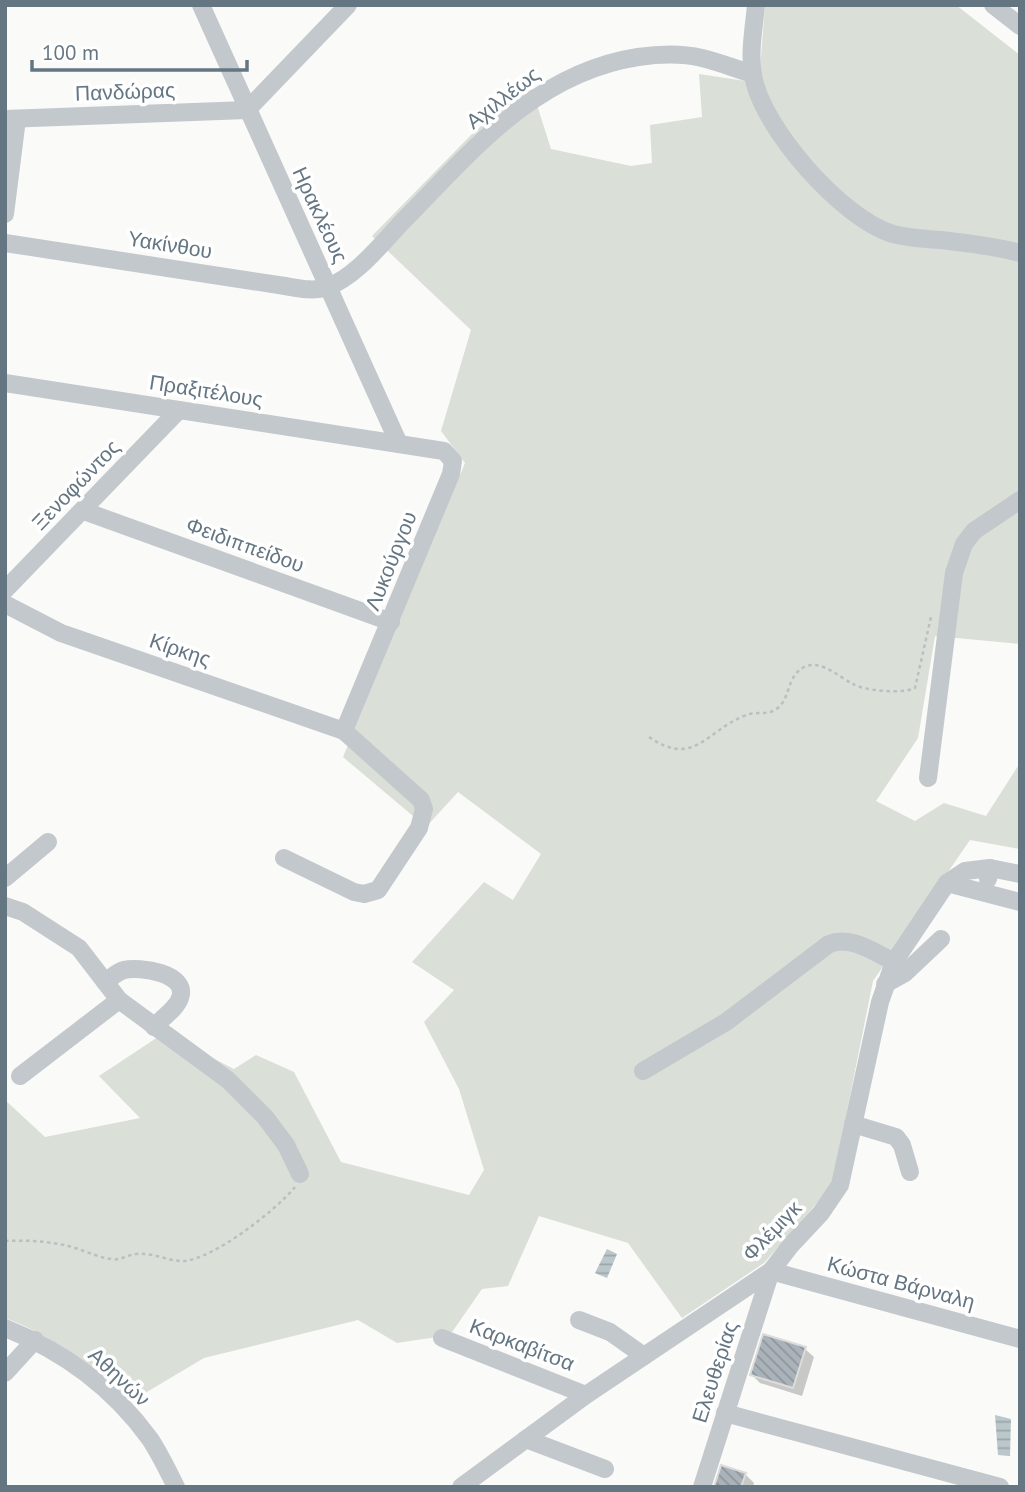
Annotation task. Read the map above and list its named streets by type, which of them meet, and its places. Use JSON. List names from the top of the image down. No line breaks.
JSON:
{"streets":{"street":["Πανδώρας","Αχιλλέως","Ηρακλέους","Υακίνθου","Πραξιτέλους","Ξενοφώντος","Φειδιππείδου","Λυκούργου","Κίρκης","Φλέμιγκ","Κώστα Βάρναλη","Καρκαβίτσα","Ελευθερίας","Αθηνών"]},"crossings":[["Πανδώρας","Ηρακλέους"],["Αχιλλέως","Ηρακλέους"],["Αχιλλέως","Υακίνθου"],["Ηρακλέους","Υακίνθου"],["Ηρακλέους","Πραξιτέλους"],["Ηρακλέους","Λυκούργου"],["Πραξιτέλους","Ξενοφώντος"],["Πραξιτέλους","Λυκούργου"],["Ξενοφώντος","Φειδιππείδου"],["Φειδιππείδου","Λυκούργου"],["Λυκούργου","Κίρκης"],["Φλέμιγκ","Κώστα Βάρναλη"],["Φλέμιγκ","Καρκαβίτσα"],["Φλέμιγκ","Ελευθερίας"],["Κώστα Βάρναλη","Ελευθερίας"]],"scale_bar":"100 m"}
